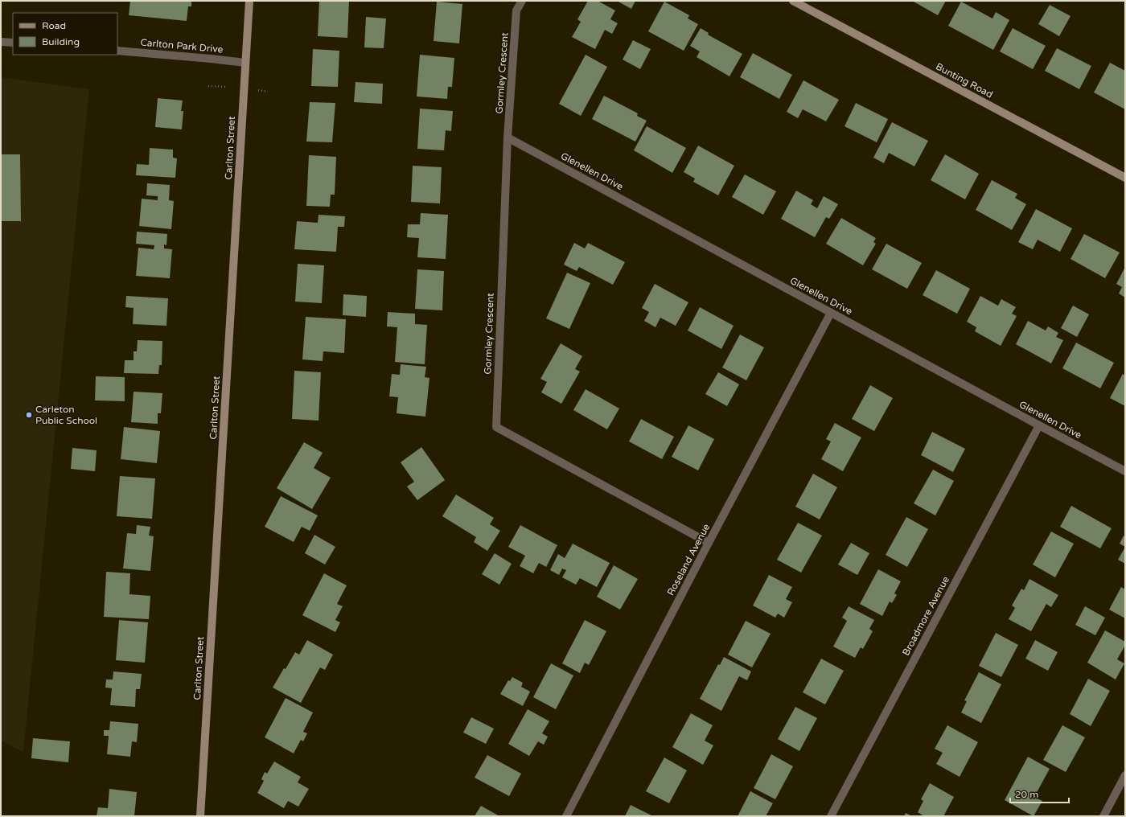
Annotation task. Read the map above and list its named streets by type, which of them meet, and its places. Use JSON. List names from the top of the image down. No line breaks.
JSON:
{"streets":{"main road":["Bunting Road","Carlton Street"],"street":["Carlton Park Drive","Gormley Crescent","Glenellen Drive","Roseland Avenue","Broadmore Avenue"]},"crossings":[["Carlton Park Drive","Carlton Street"],["Gormley Crescent","Glenellen Drive"],["Gormley Crescent","Roseland Avenue"],["Glenellen Drive","Roseland Avenue"],["Glenellen Drive","Broadmore Avenue"]],"places":["Carleton Public School"],"legend":["Road","Building"],"scale_bar":"20 m"}
